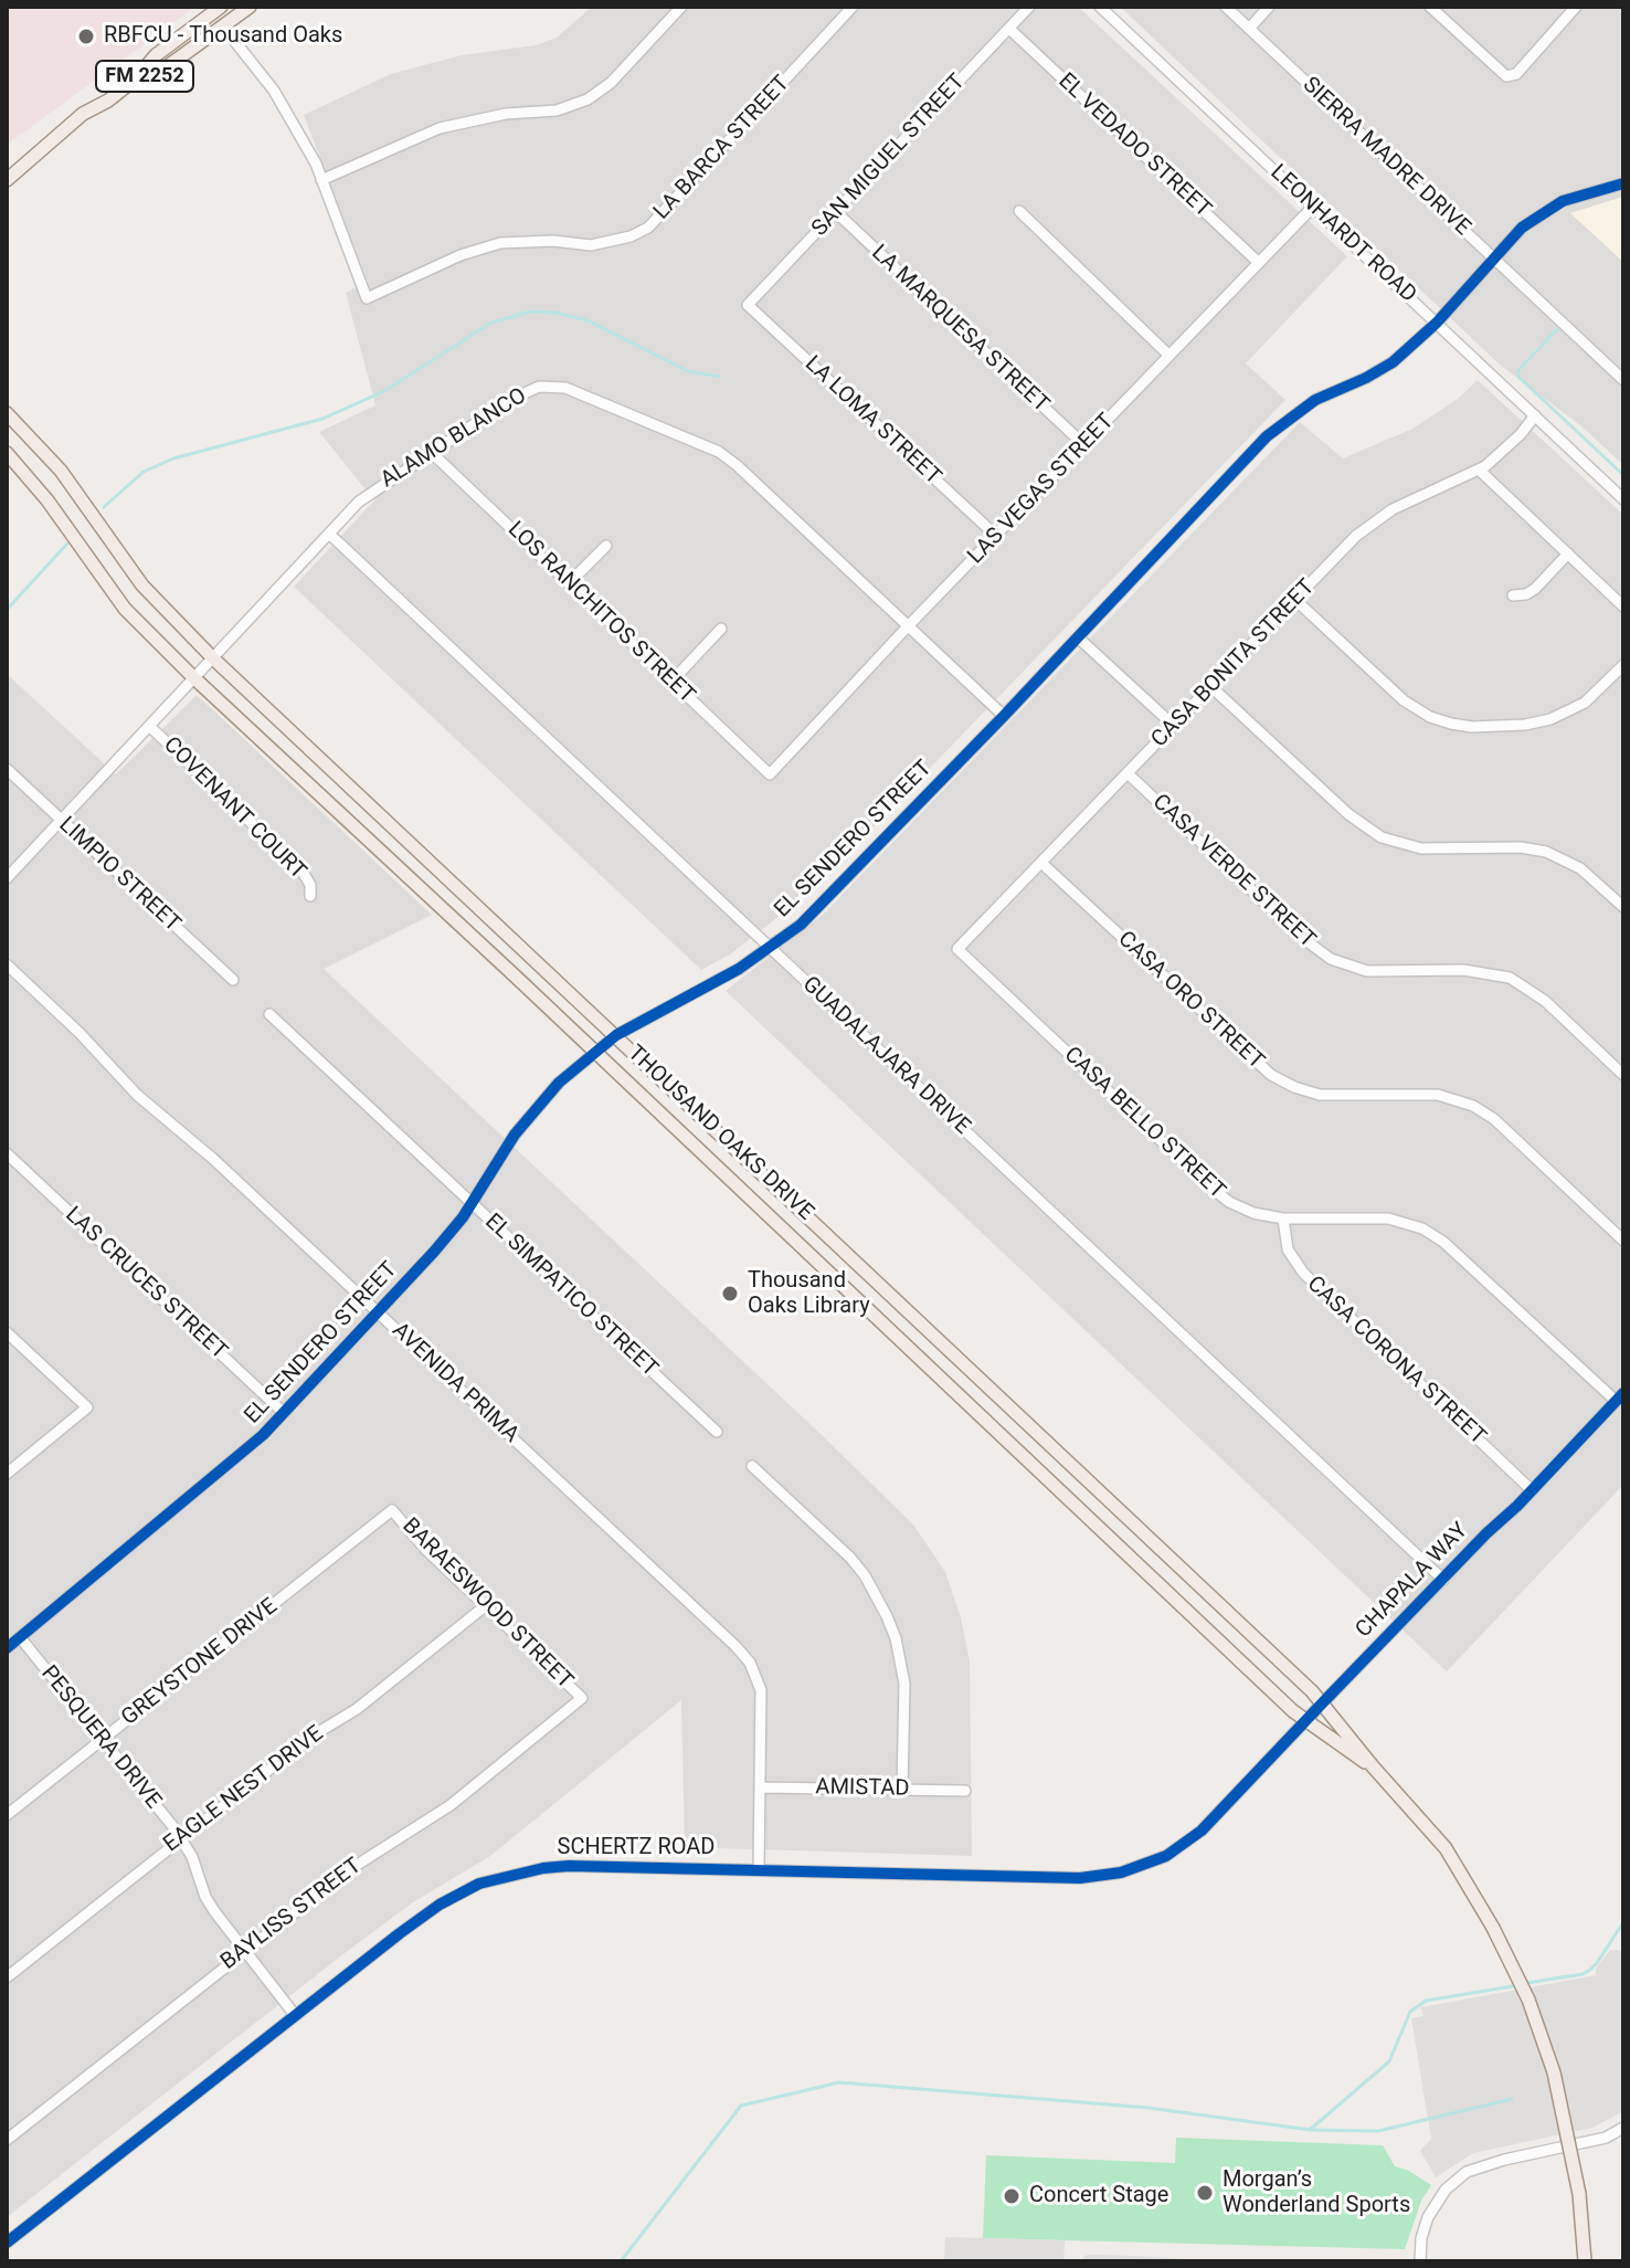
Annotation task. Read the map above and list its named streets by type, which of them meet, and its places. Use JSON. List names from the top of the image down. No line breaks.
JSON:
{"streets":{"main road":["FM 2252","THOUSAND OAKS DRIVE"],"street":["EL VEDADO STREET","LA BARCA STREET","SAN MIGUEL STREET","SIERRA MADRE DRIVE","LEONHARDT ROAD","LA MARQUESA STREET","LA LOMA STREET","ALAMO BLANCO","LAS VEGAS STREET","LOS RANCHITOS STREET","CASA BONITA STREET","COVENANT COURT","EL SENDERO STREET","CASA VERDE STREET","LIMPIO STREET","CASA ORO STREET","GUADALAJARA DRIVE","CASA BELLO STREET","LAS CRUCES STREET","EL SIMPATICO STREET","CASA CORONA STREET","AVENIDA PRIMA","CHAPALA WAY","BARAESWOOD STREET","GREYSTONE DRIVE","PESQUERA DRIVE","AMISTAD","EAGLE NEST DRIVE","SCHERTZ ROAD","BAYLISS STREET"]},"crossings":[["EL VEDADO STREET","SAN MIGUEL STREET"],["EL VEDADO STREET","LAS VEGAS STREET"],["SAN MIGUEL STREET","LA MARQUESA STREET"],["SAN MIGUEL STREET","LA LOMA STREET"],["SIERRA MADRE DRIVE","EL SENDERO STREET"],["LEONHARDT ROAD","LAS VEGAS STREET"],["LEONHARDT ROAD","CASA BONITA STREET"],["LEONHARDT ROAD","EL SENDERO STREET"],["LA MARQUESA STREET","LAS VEGAS STREET"],["LA LOMA STREET","LAS VEGAS STREET"],["ALAMO BLANCO","LAS VEGAS STREET"],["ALAMO BLANCO","LOS RANCHITOS STREET"],["ALAMO BLANCO","COVENANT COURT"],["ALAMO BLANCO","EL SENDERO STREET"],["ALAMO BLANCO","LIMPIO STREET"],["ALAMO BLANCO","GUADALAJARA DRIVE"],["ALAMO BLANCO","THOUSAND OAKS DRIVE"],["LAS VEGAS STREET","LOS RANCHITOS STREET"],["CASA BONITA STREET","CASA VERDE STREET"],["CASA BONITA STREET","CASA ORO STREET"],["CASA BONITA STREET","CASA BELLO STREET"],["EL SENDERO STREET","GUADALAJARA DRIVE"],["EL SENDERO STREET","THOUSAND OAKS DRIVE"],["EL SENDERO STREET","LAS CRUCES STREET"],["EL SENDERO STREET","EL SIMPATICO STREET"],["EL SENDERO STREET","AVENIDA PRIMA"],["EL SENDERO STREET","PESQUERA DRIVE"],["GUADALAJARA DRIVE","CHAPALA WAY"],["CASA BELLO STREET","CASA CORONA STREET"],["CASA BELLO STREET","CHAPALA WAY"],["THOUSAND OAKS DRIVE","CHAPALA WAY"],["THOUSAND OAKS DRIVE","SCHERTZ ROAD"],["CASA CORONA STREET","CHAPALA WAY"],["AVENIDA PRIMA","AMISTAD"],["AVENIDA PRIMA","SCHERTZ ROAD"],["CHAPALA WAY","SCHERTZ ROAD"],["BARAESWOOD STREET","GREYSTONE DRIVE"],["BARAESWOOD STREET","EAGLE NEST DRIVE"],["BARAESWOOD STREET","BAYLISS STREET"],["GREYSTONE DRIVE","PESQUERA DRIVE"],["PESQUERA DRIVE","EAGLE NEST DRIVE"],["PESQUERA DRIVE","SCHERTZ ROAD"],["PESQUERA DRIVE","BAYLISS STREET"]],"places":["RBFCU - Thousand Oaks","Thousand Oaks Library","Morgan’s Wonderland Sports","Concert Stage"]}
